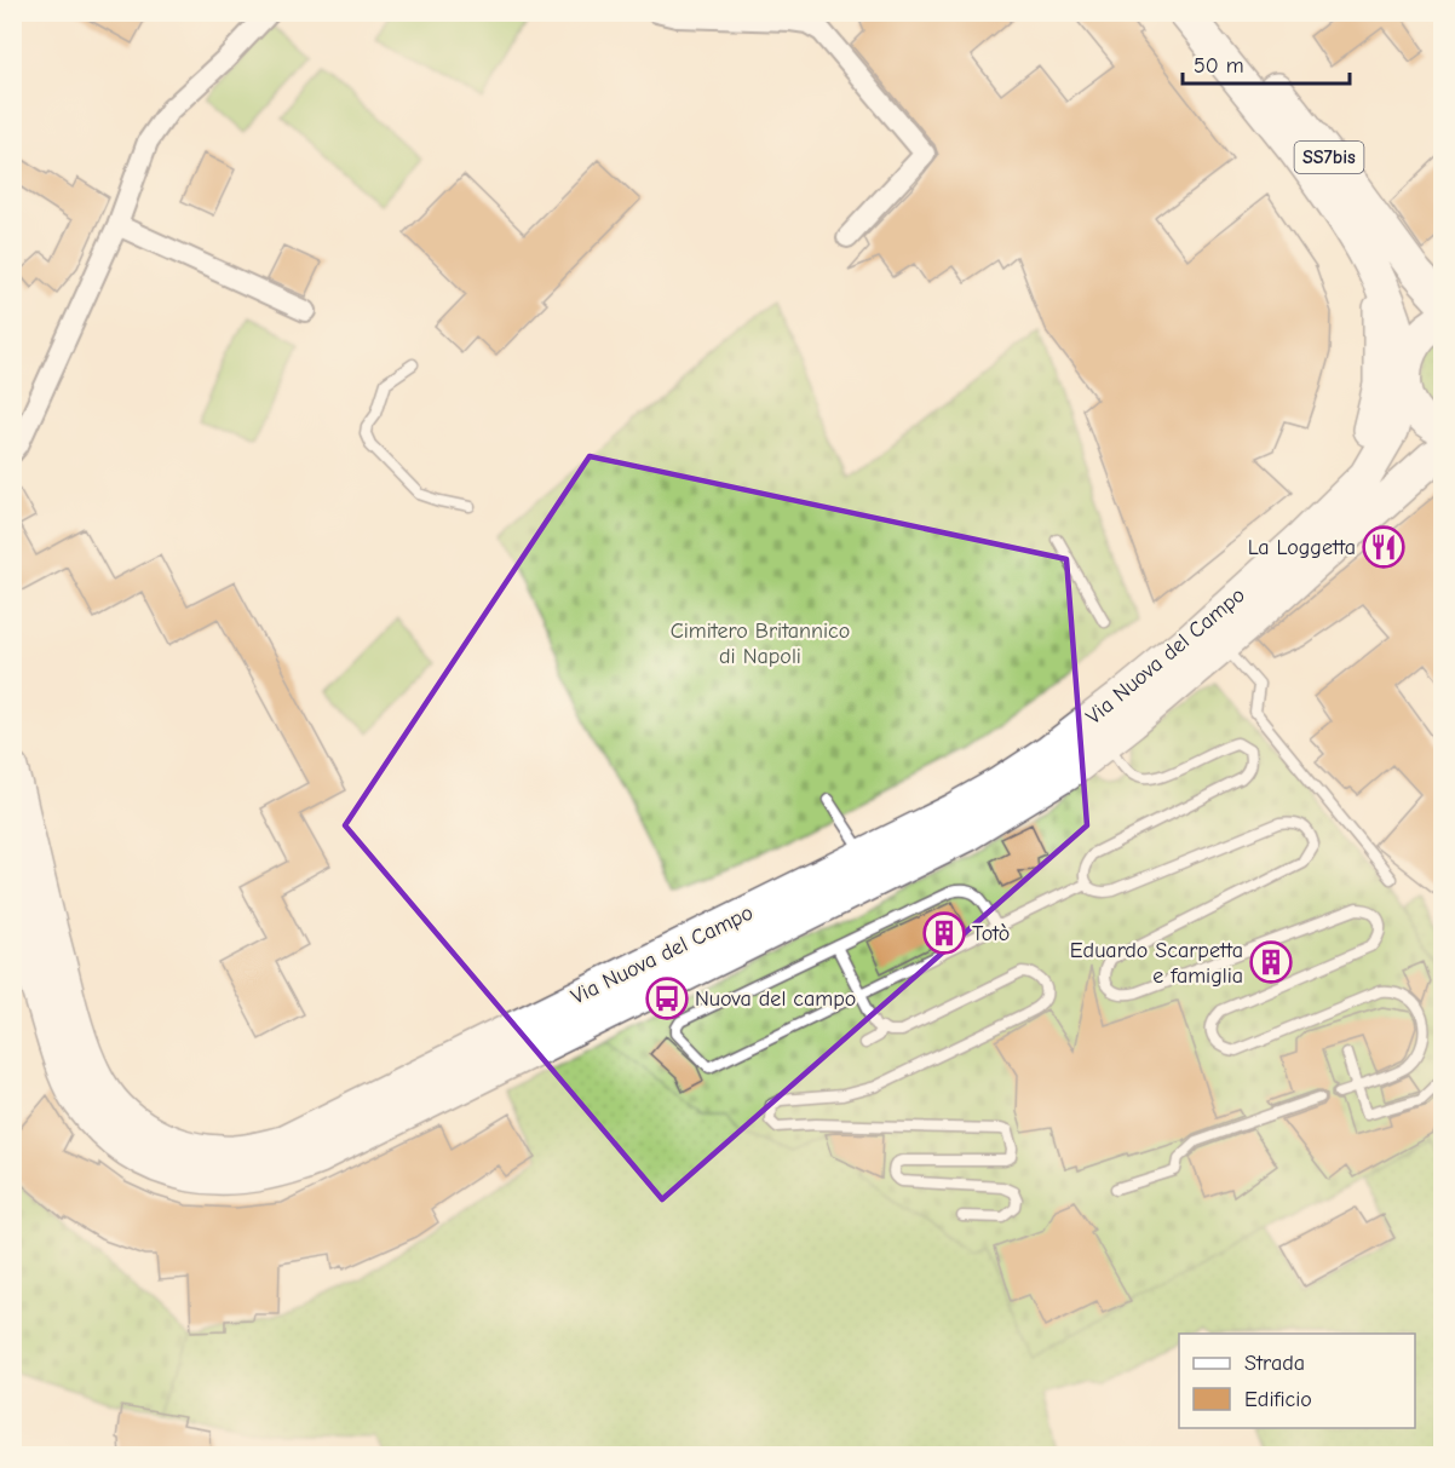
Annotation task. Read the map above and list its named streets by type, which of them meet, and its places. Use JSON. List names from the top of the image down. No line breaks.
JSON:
{"streets":{"main road":["SS7bis","Via Nuova del Campo"]},"parks":["Cimitero Britannico di Napoli"],"places":{"restaurant":["La Loggetta"],"building":["Totò","Eduardo Scarpetta e famiglia"],"bus stop":["Nuova del campo"]},"legend":["Strada","Edificio"],"scale_bar":"50 m"}
